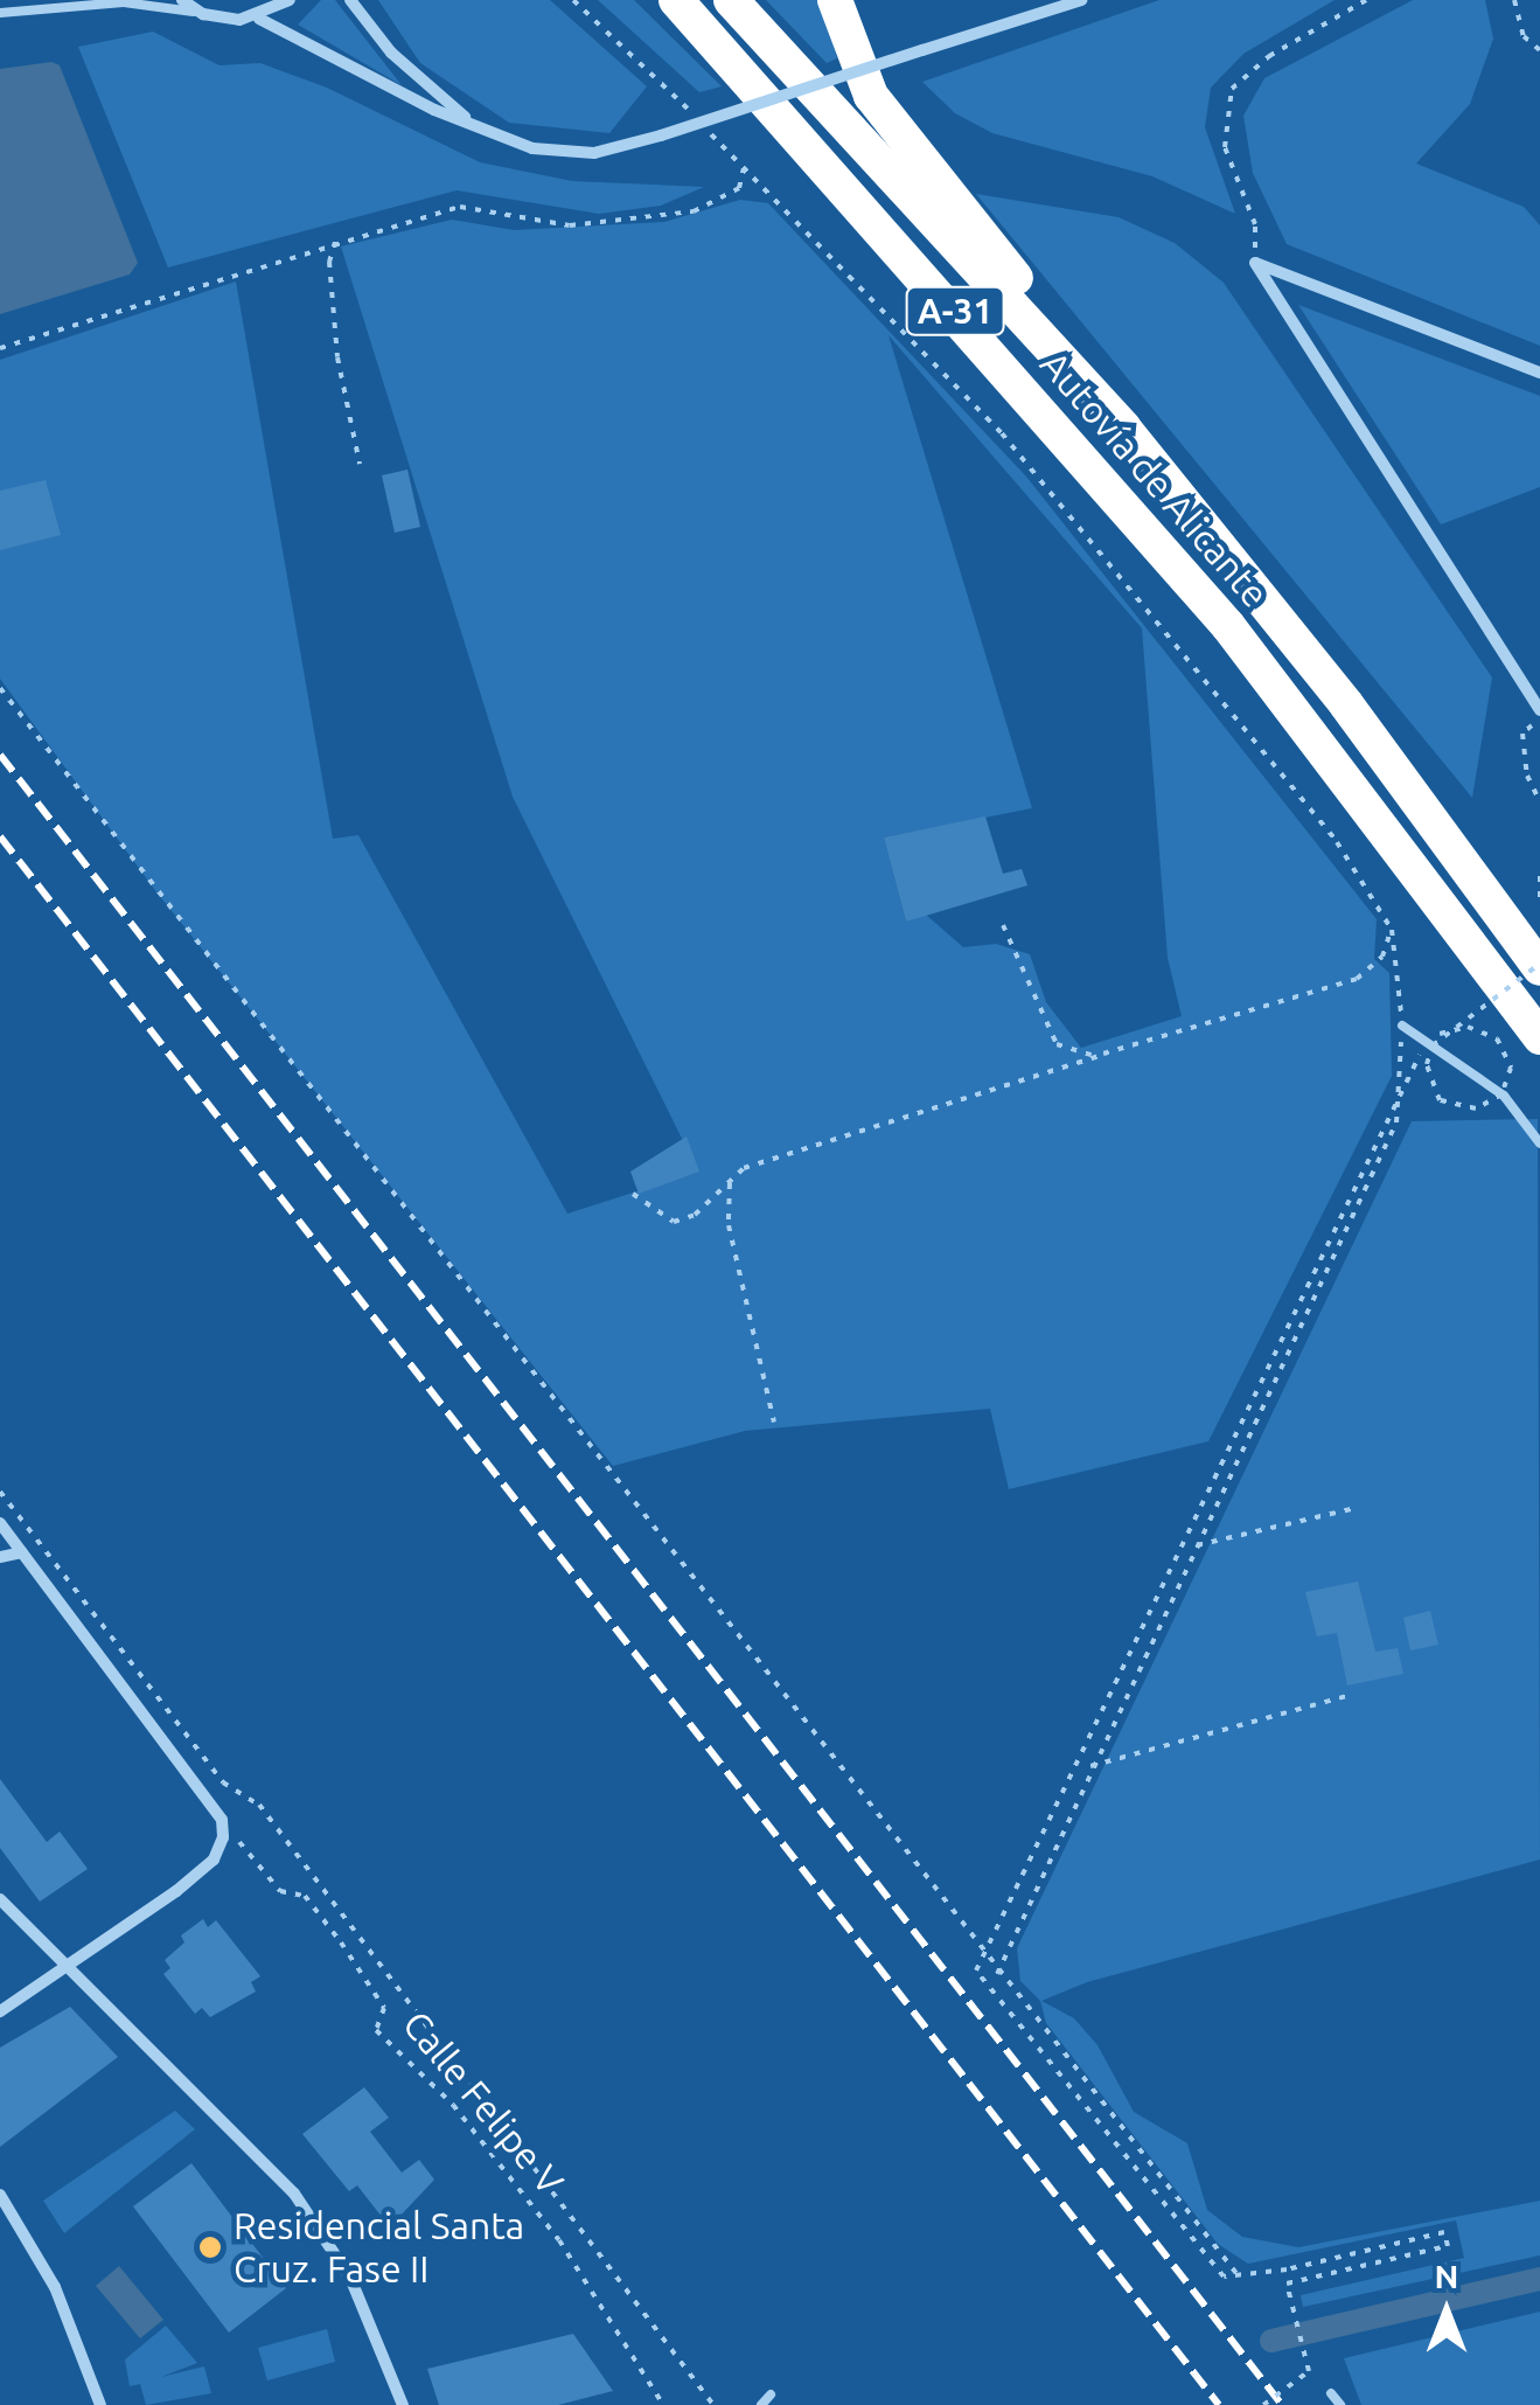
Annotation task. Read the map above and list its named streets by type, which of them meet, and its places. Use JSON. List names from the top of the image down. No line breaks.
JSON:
{"streets":{"highway":["A-31","Autovía de Alicante"],"path":["Calle Felipe V"]},"places":["Residencial Santa Cruz. Fase II"],"north":"top"}
